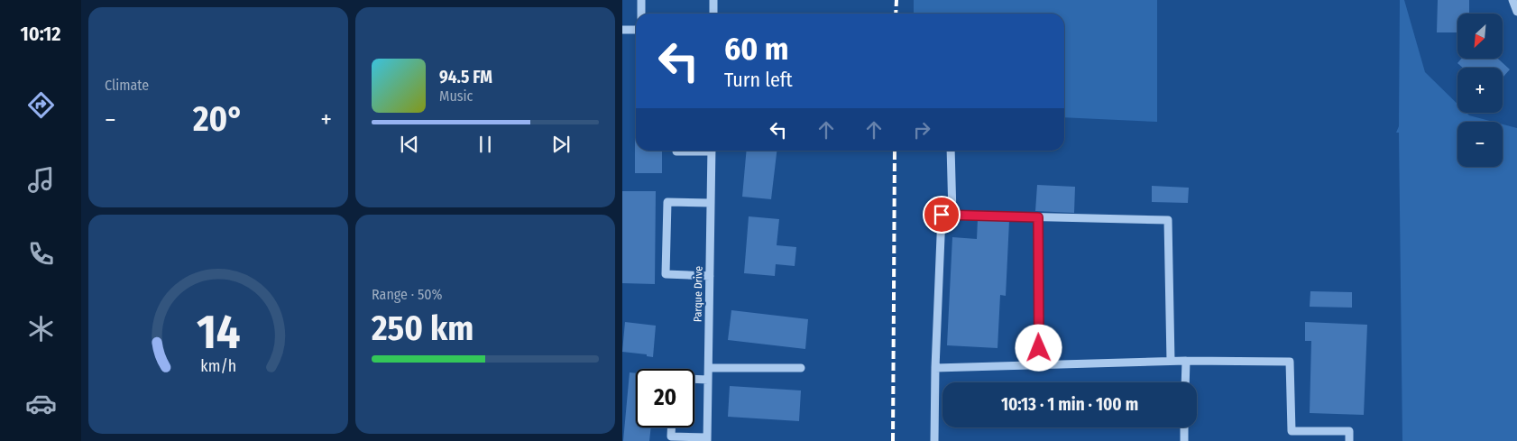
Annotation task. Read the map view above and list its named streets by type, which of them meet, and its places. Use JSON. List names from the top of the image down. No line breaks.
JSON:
{"streets":{"street":["Parque Drive"]},"north":"bottom left","page":{"tabs":"10:12","tile":["Climate",["Range · 50%","250 km"]],"map_buttons":["+","−"],"turn":["60 m","Turn left"],"song":["94.5 FM","Music"],"heat":["−","20°","+"],"limit":"20","trip":"10:13 · 1 min · 100 m","gauge":["14","km/h"]}}
